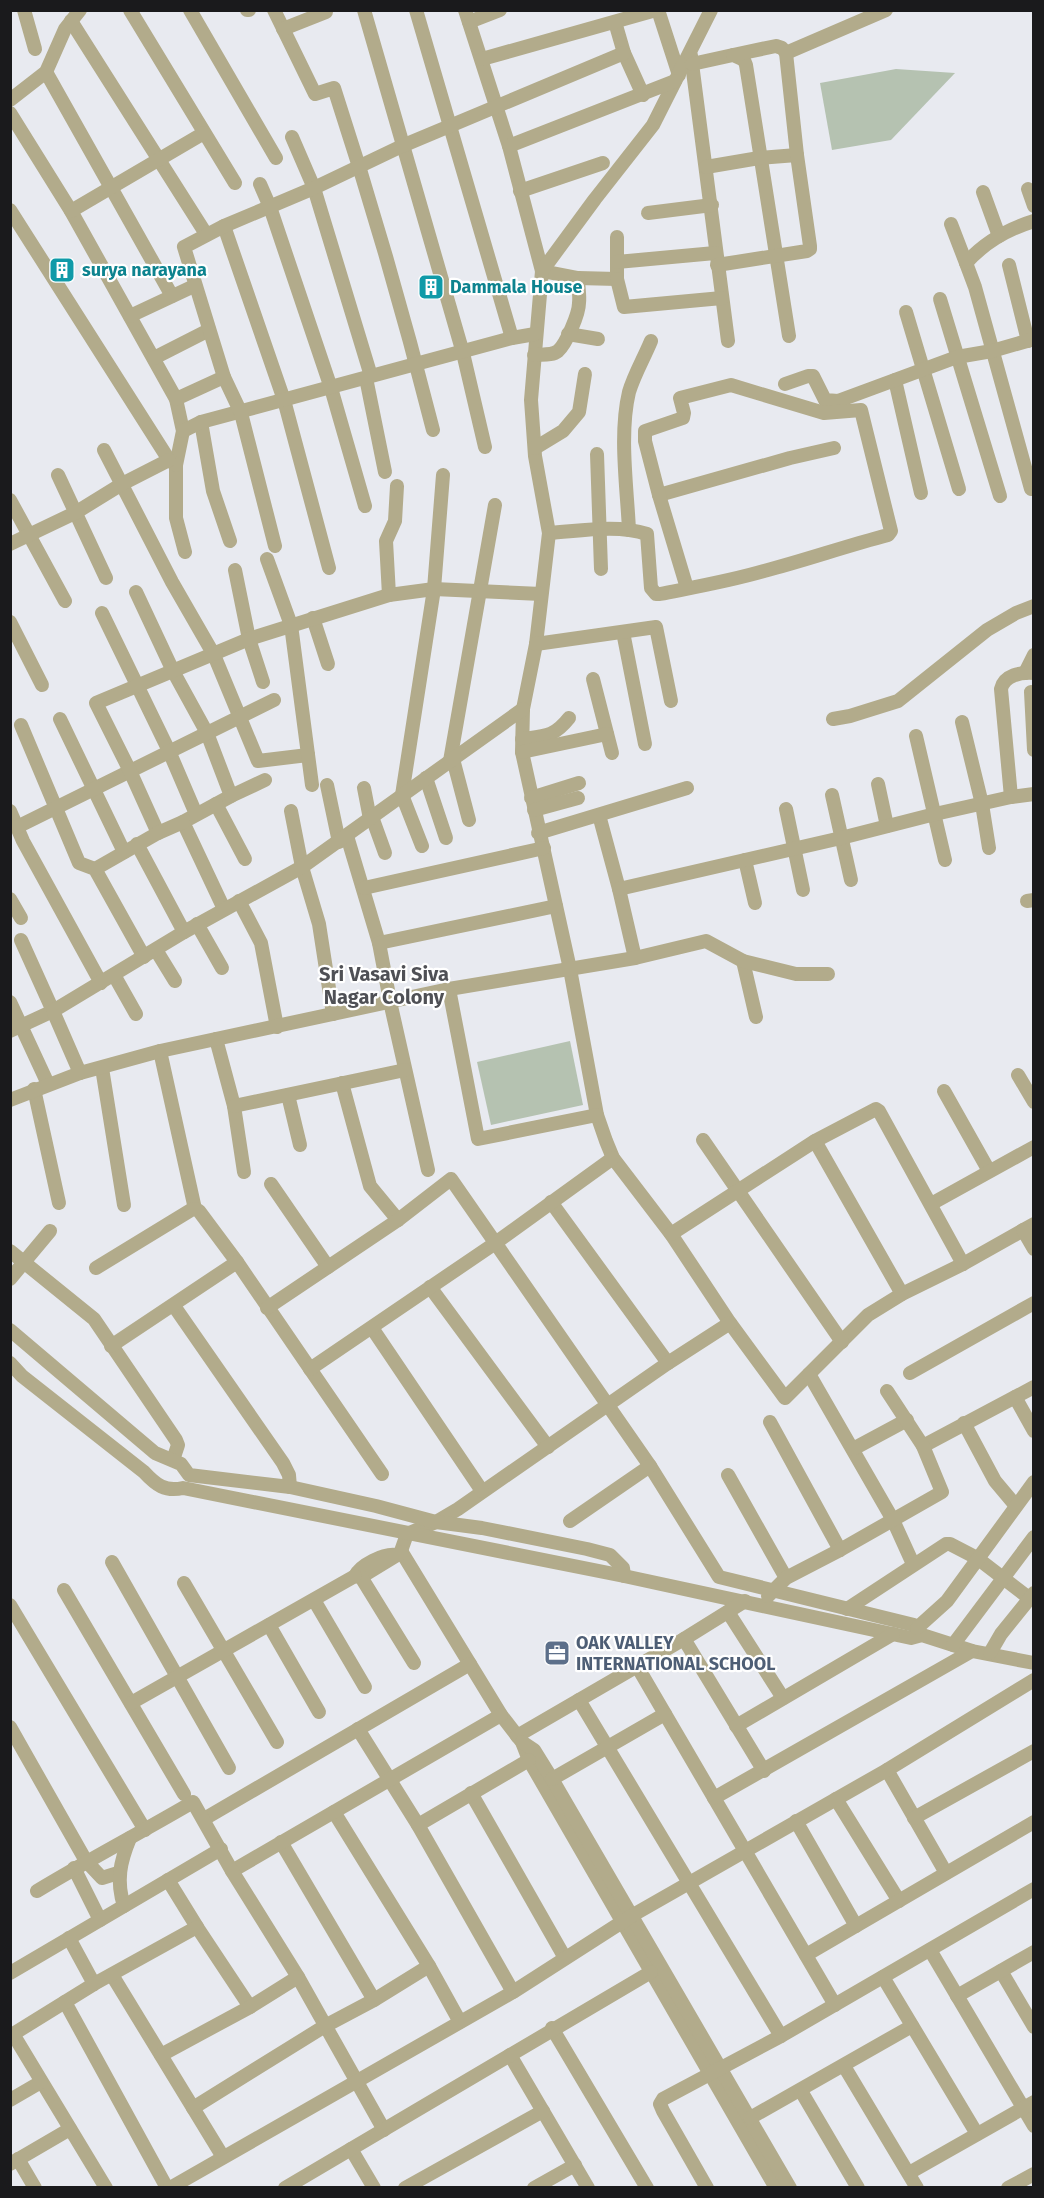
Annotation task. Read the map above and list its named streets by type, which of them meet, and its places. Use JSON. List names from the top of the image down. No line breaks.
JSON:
{"districts":["Sri Vasavi Siva Nagar Colony"],"places":{"building":["surya narayana","Dammala House"],"office":["OAK VALLEY INTERNATIONAL SCHOOL"]}}
